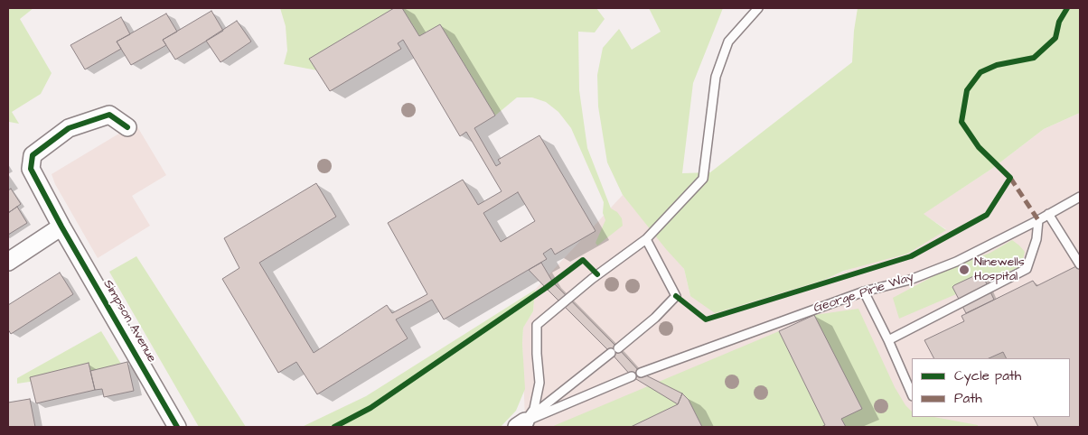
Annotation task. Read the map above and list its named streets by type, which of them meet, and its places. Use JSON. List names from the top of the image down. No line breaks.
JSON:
{"streets":{"street":["Simpson Avenue"],"lane":["George Pirie Way"]},"places":["Ninewells Hospital"],"legend":["Cycle path","Path"]}
